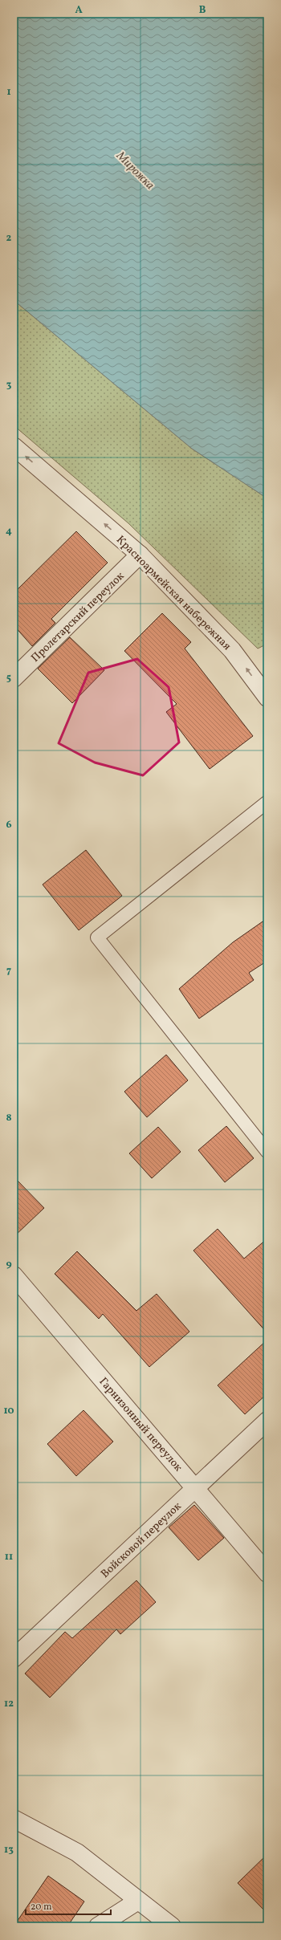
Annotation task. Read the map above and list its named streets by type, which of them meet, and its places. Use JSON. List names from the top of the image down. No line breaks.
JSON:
{"streets":{"street":["Красноармейская набережная","Пролетарский переулок","Гарнизонный переулок","Войсковой переулок"]},"crossings":[["Красноармейская набережная","Пролетарский переулок"],["Гарнизонный переулок","Войсковой переулок"]],"one_way":["Красноармейская набережная"],"water":["Мирожка"],"scale_bar":"20 m","grid":{"columns":["A","B"],"rows":["1","2","3","4","5","6","7","8","9","10","11","12","13"]}}
